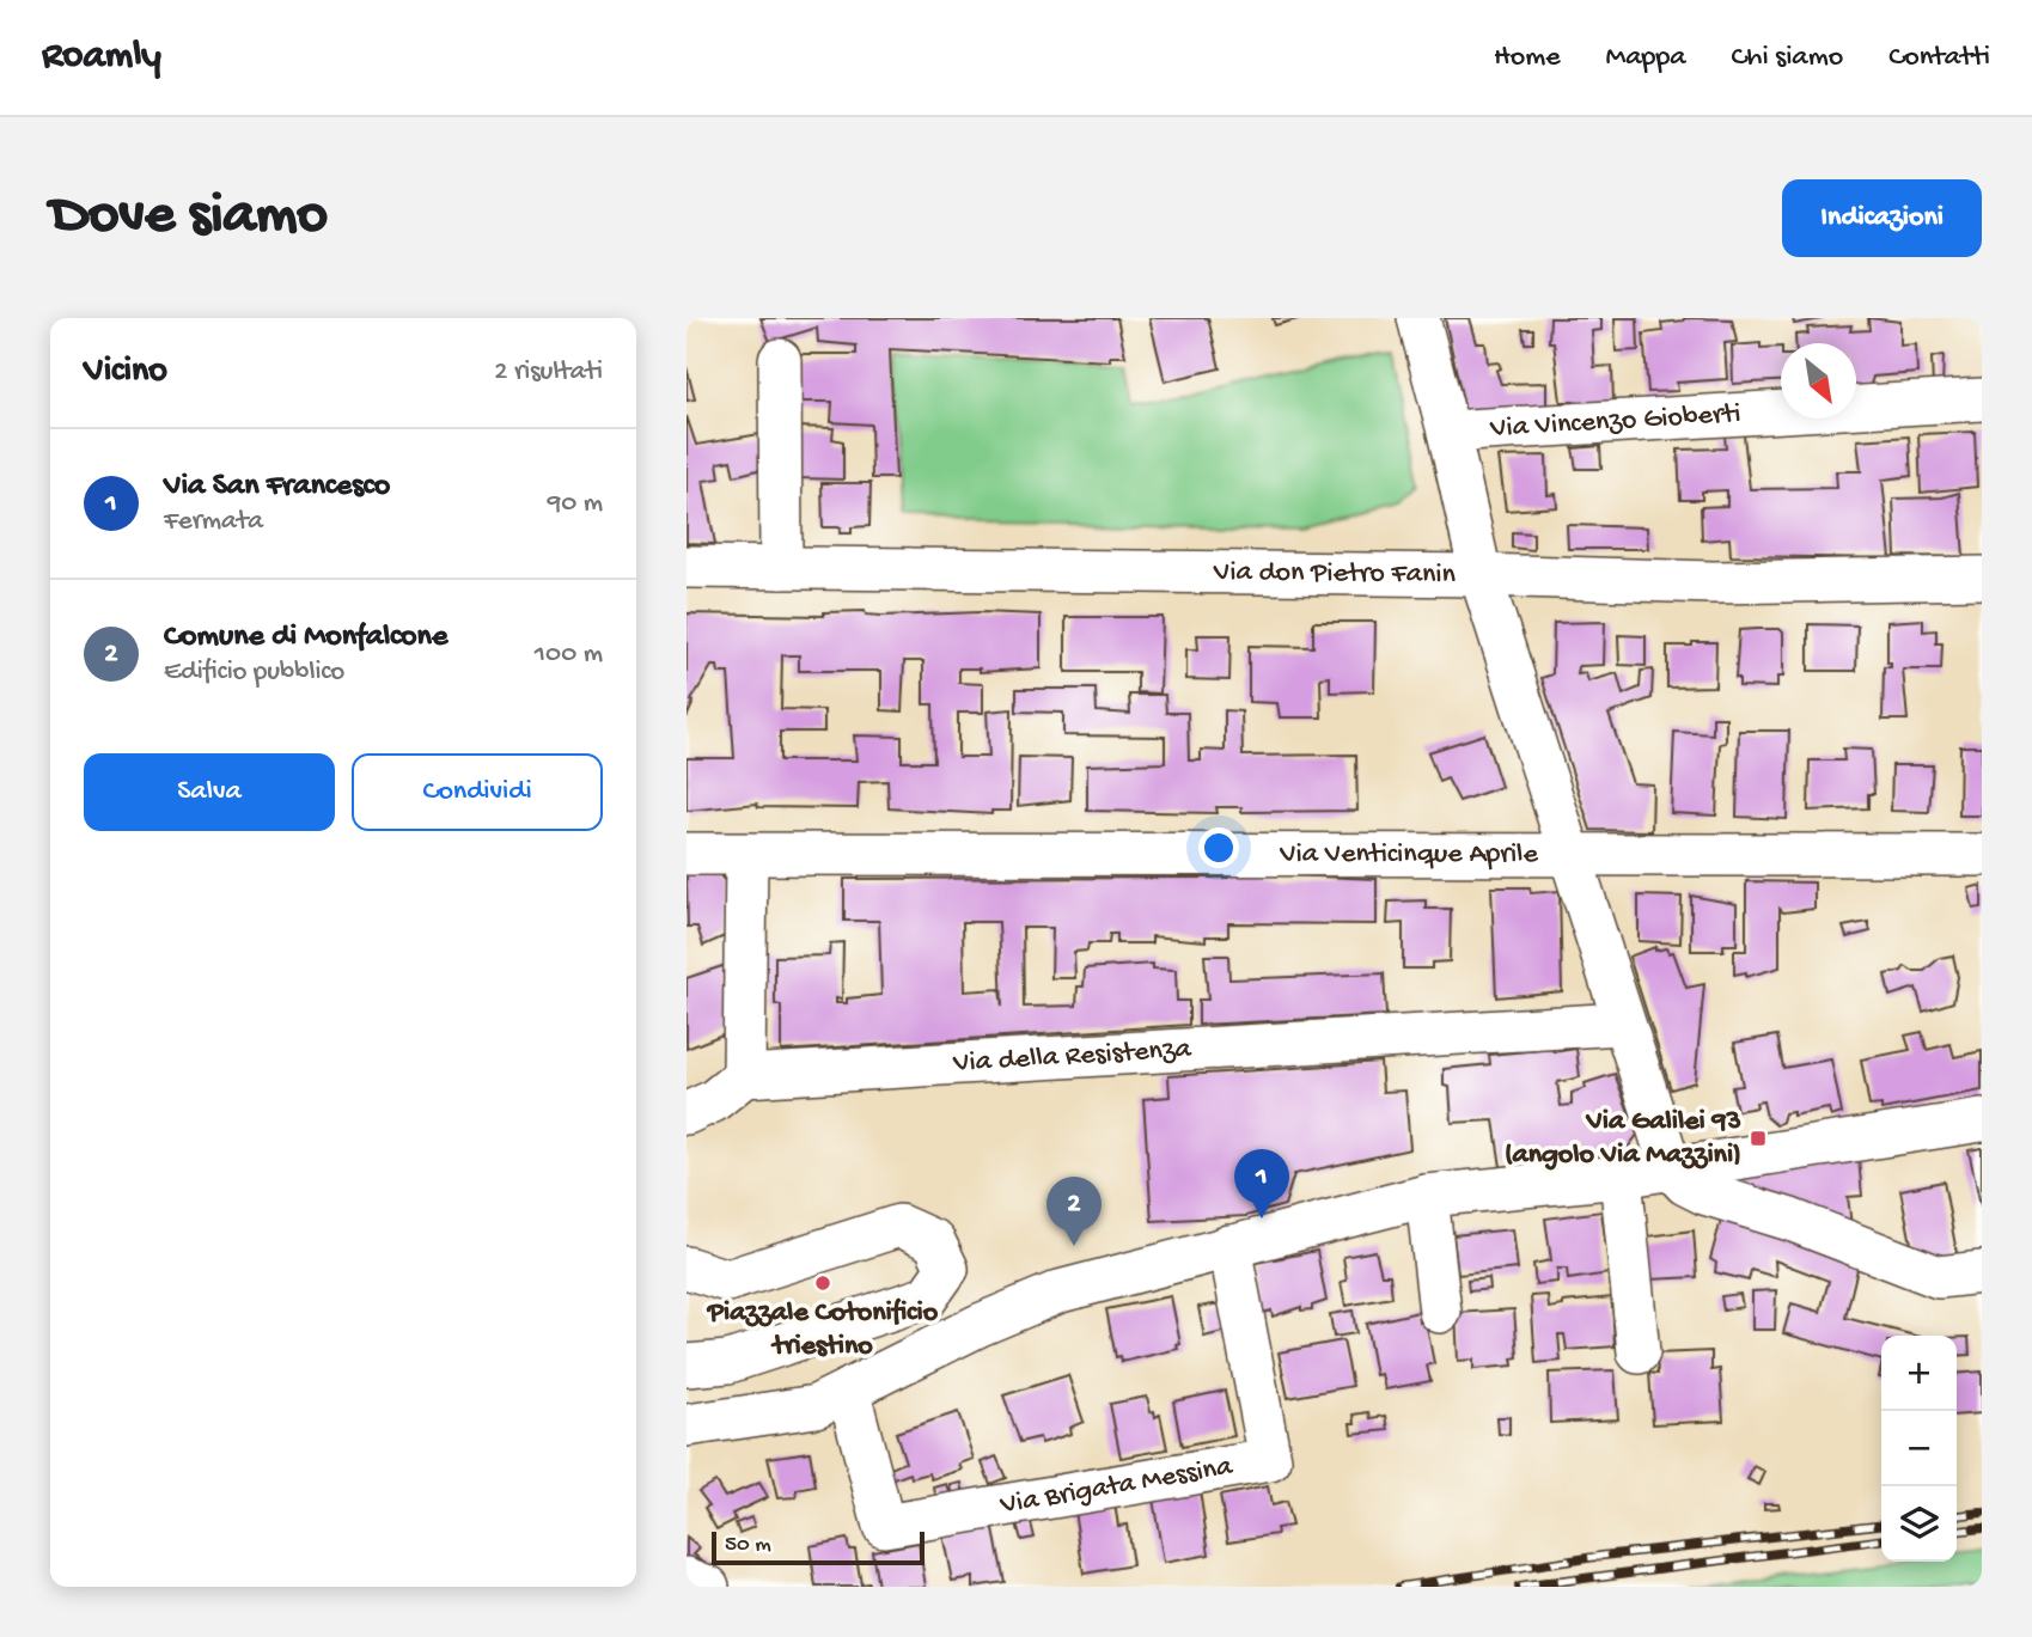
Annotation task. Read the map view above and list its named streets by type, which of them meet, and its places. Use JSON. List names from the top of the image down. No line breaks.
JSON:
{"streets":{"street":["Via Vincenzo Gioberti","Via don Pietro Fanin","Via Venticinque Aprile","Via della Resistenza","Via Brigata Messina"]},"places":{"transit":["Via Galilei 93 (angolo Via Mazzini)"],"other":["Piazzale Cotonificio triestino"]},"scale_bar":"50 m","north":"bottom right","page":{"header":"Roamly","nav":["Home","Mappa","Chi siamo","Contatti"],"buttons":["Indicazioni",["Salva","Condividi"]],"title":"Dove siamo","heading":["Vicino","2 risultati"],"list":[{"mark":"1","name":"Via San Francesco","note":"Fermata","value":"90 m"},{"mark":"2","name":"Comune di Monfalcone","note":"Edificio pubblico","value":"100 m"}],"pins":["1","2"],"map_buttons":["+","−"],"scale":"50 m"}}
